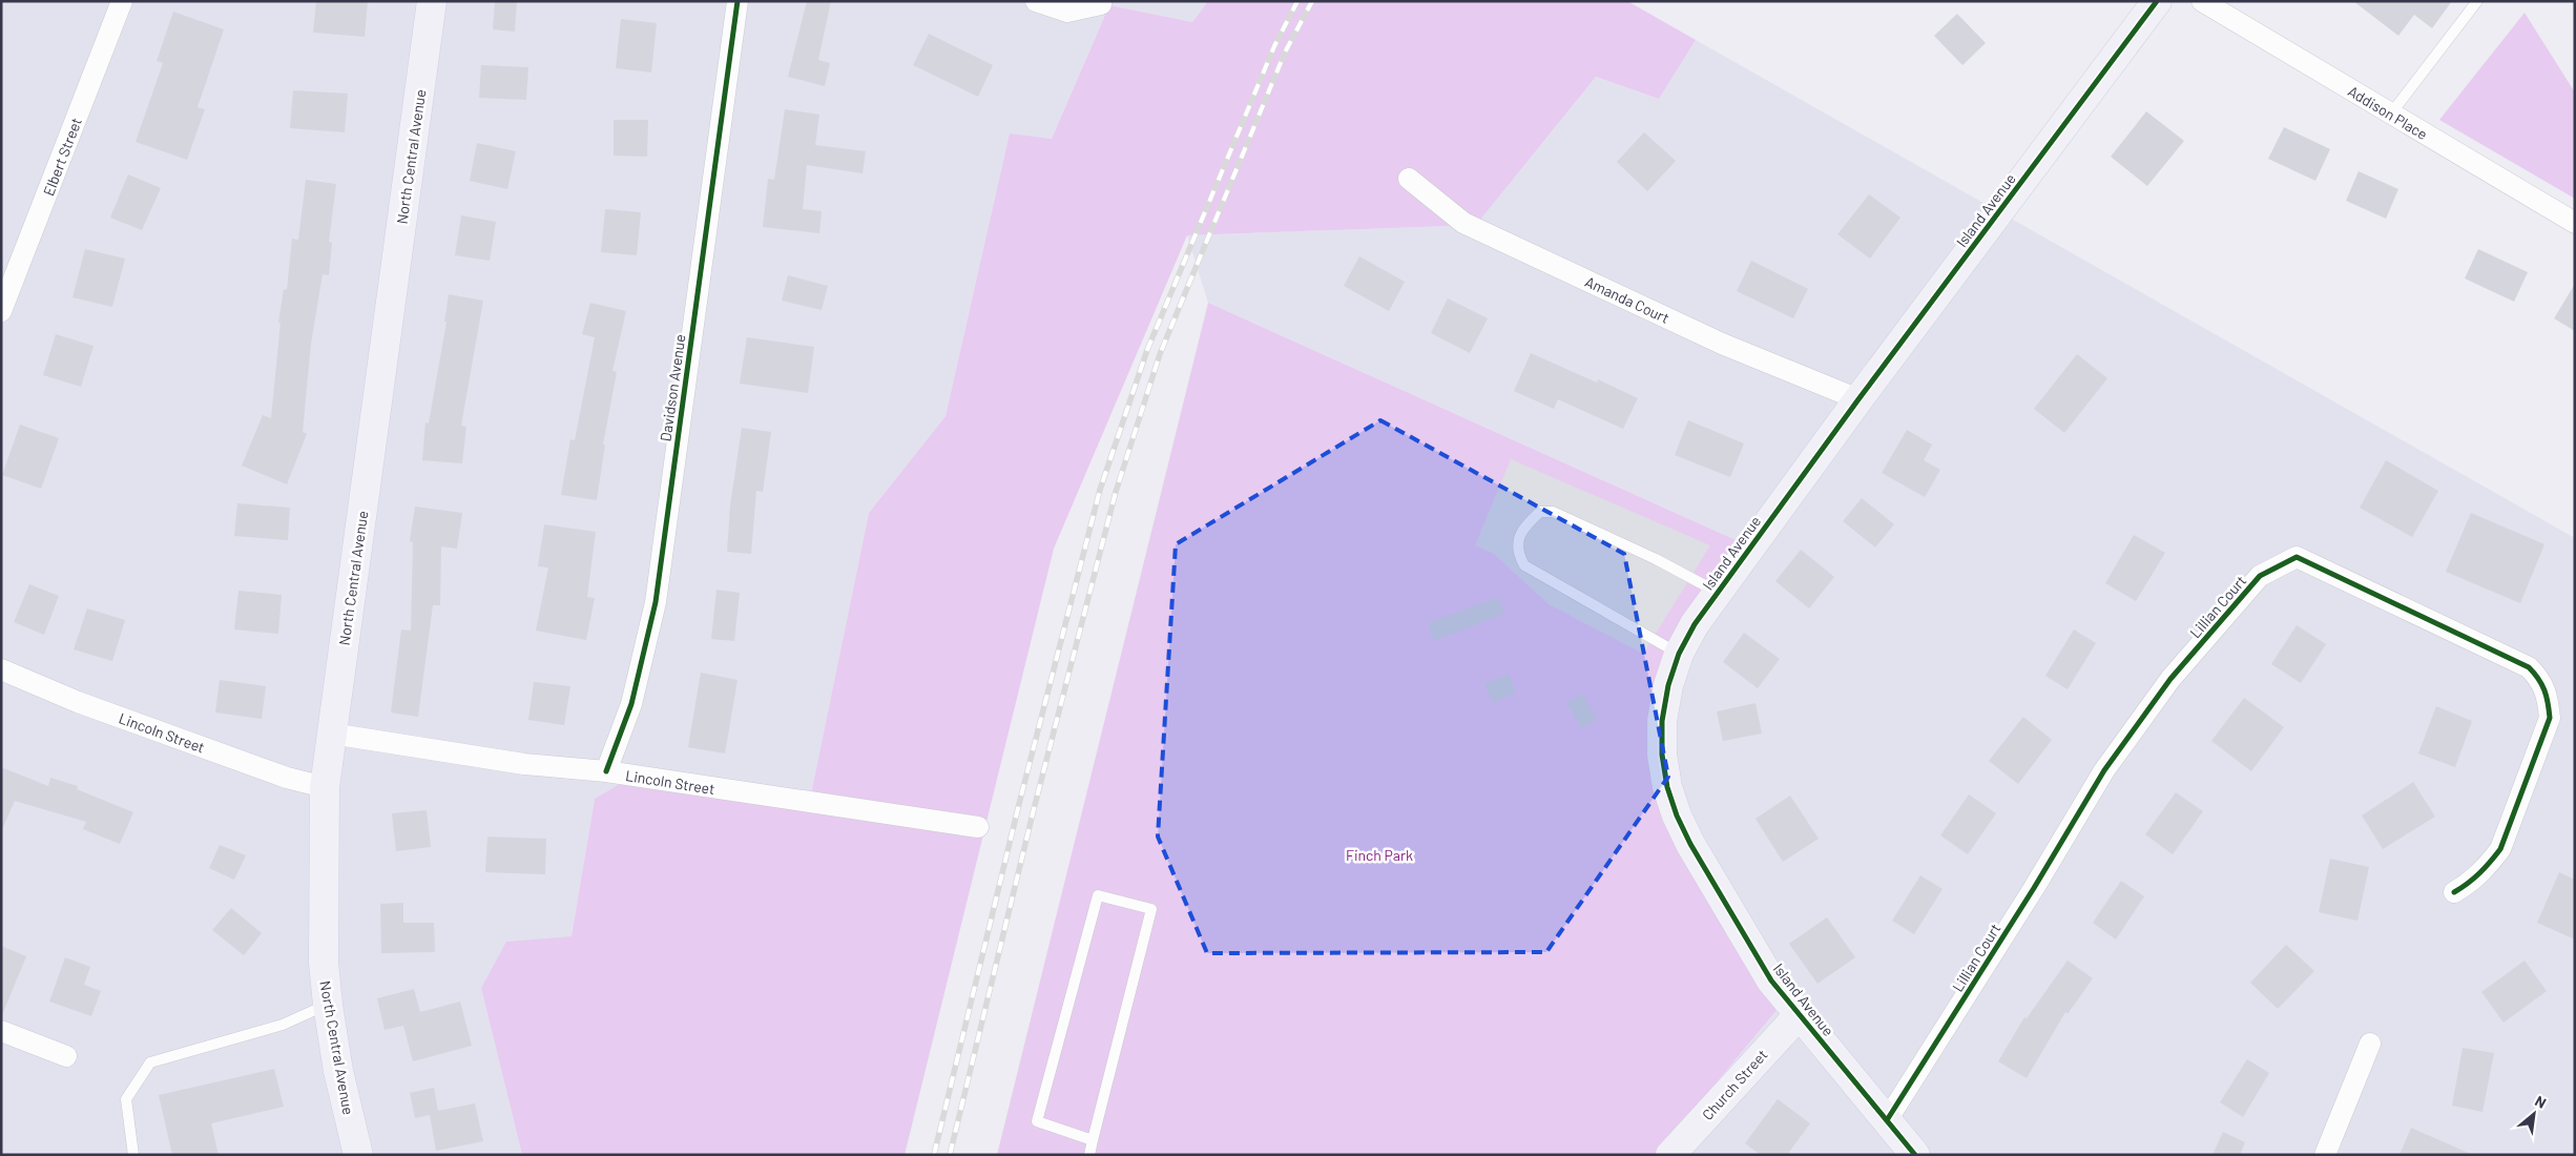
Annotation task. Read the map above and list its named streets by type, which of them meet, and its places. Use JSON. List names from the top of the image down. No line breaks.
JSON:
{"streets":{"street":["Addison Place","Elbert Street","North Central Avenue","Island Avenue","Amanda Court","Davidson Avenue","Lillian Court","Lincoln Street","Church Street"]},"crossings":[["North Central Avenue","Lincoln Street"],["Island Avenue","Amanda Court"],["Island Avenue","Lillian Court"],["Island Avenue","Church Street"],["Davidson Avenue","Lincoln Street"]],"parks":["Finch Park"],"north":"top right"}
